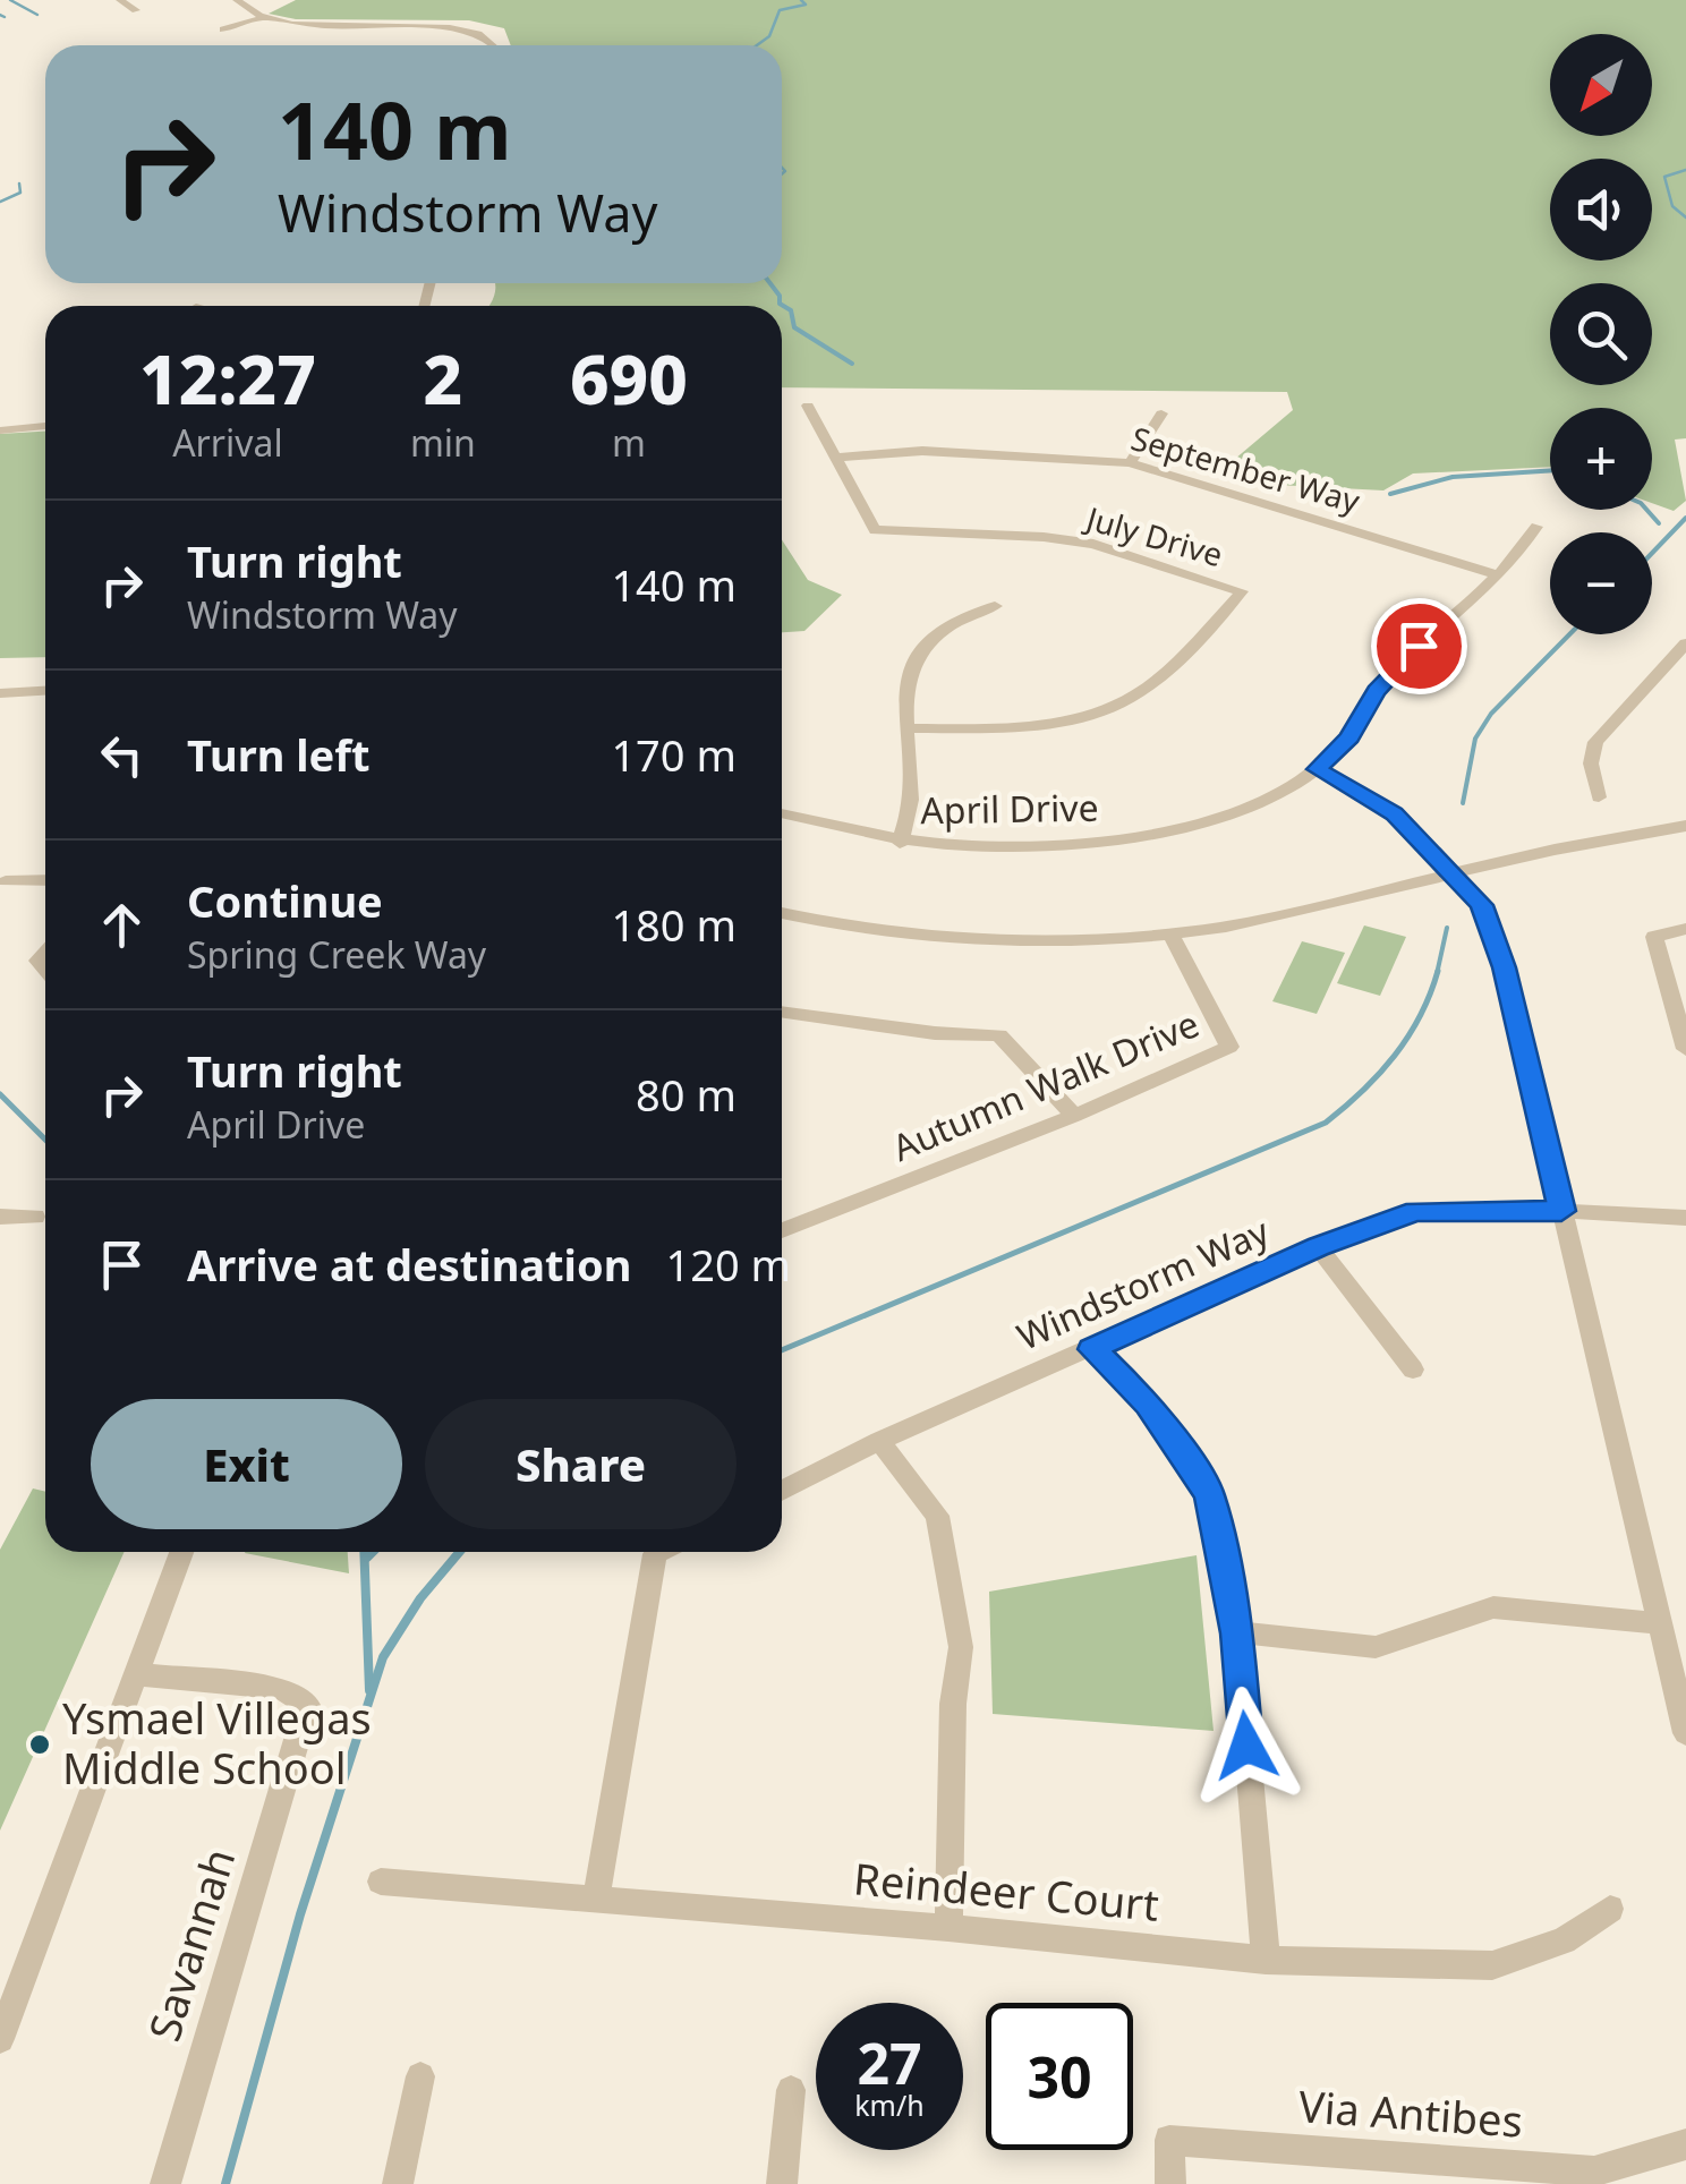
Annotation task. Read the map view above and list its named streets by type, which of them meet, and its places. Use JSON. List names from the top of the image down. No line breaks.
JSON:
{"streets":{"street":["September Way","July Drive","April Drive","Autumn Walk Drive","Windstorm Way","Reindeer Court","Savannah","Via Antibes"]},"crossings":[["September Way","July Drive"],["September Way","April Drive"]],"places":["Ysmael Villegas Middle School"],"north":"bottom left","page":{"map_buttons":["+","−"],"turn":["140 m","Windstorm Way"],"eta":["12:27","Arrival","2","min","690","m"],"list":[{"name":"Turn right","note":"Windstorm Way","value":"140 m"},{"name":"Turn left","value":"170 m"},{"name":"Continue","note":"Spring Creek Way","value":"180 m"},{"name":"Turn right","note":"April Drive","value":"80 m"},{"name":"Arrive at destination","value":"120 m"}],"buttons":["Exit","Share"],"speed":"27 km/h","limit":"30"}}
